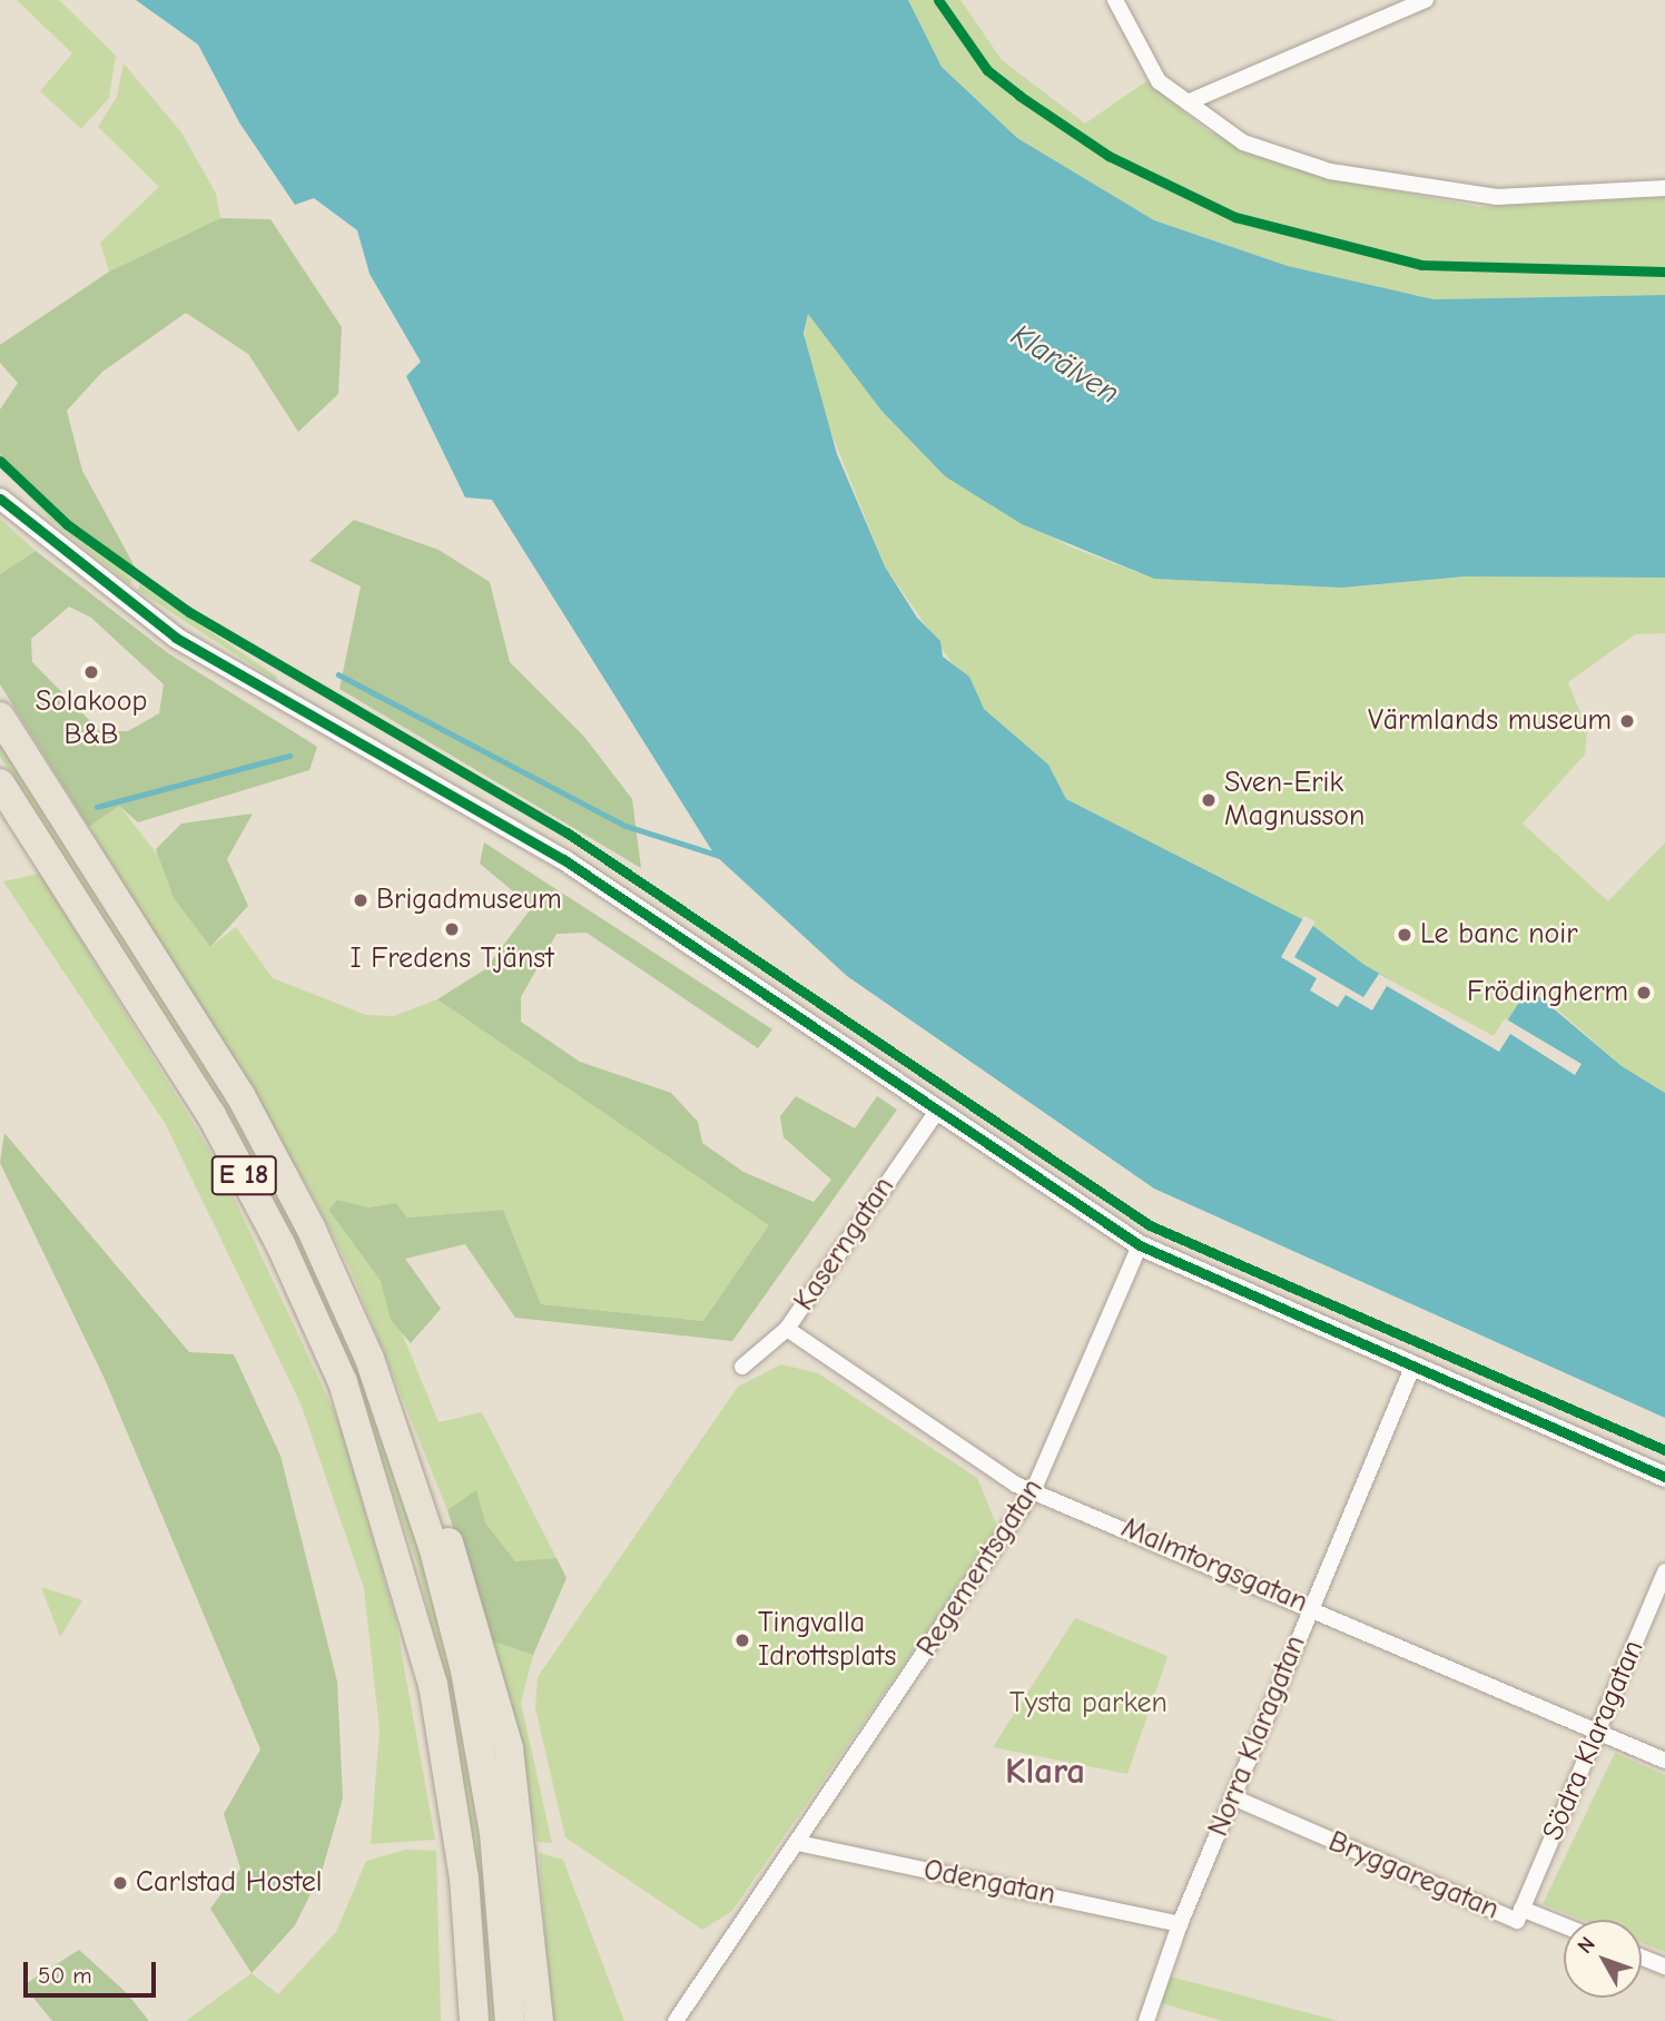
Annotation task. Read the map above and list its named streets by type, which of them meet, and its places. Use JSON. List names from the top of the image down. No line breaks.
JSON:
{"streets":{"highway":["E 18"],"street":["Kaserngatan","Malmtorgsgatan","Regementsgatan","Norra Klaragatan","Södra Klaragatan","Bryggaregatan","Odengatan"]},"crossings":[["Kaserngatan","Malmtorgsgatan"],["Malmtorgsgatan","Regementsgatan"],["Malmtorgsgatan","Norra Klaragatan"],["Malmtorgsgatan","Södra Klaragatan"],["Regementsgatan","Odengatan"],["Norra Klaragatan","Bryggaregatan"],["Norra Klaragatan","Odengatan"],["Södra Klaragatan","Bryggaregatan"]],"districts":["Klara"],"water":["Klarälven"],"parks":["Tysta parken"],"places":["Solakoop B&B","Värmlands museum","Sven-Erik Magnusson","Brigadmuseum","I Fredens Tjänst","Le banc noir","Frödingherm","Tingvalla Idrottsplats","Carlstad Hostel"],"scale_bar":"50 m","north":"top left"}
